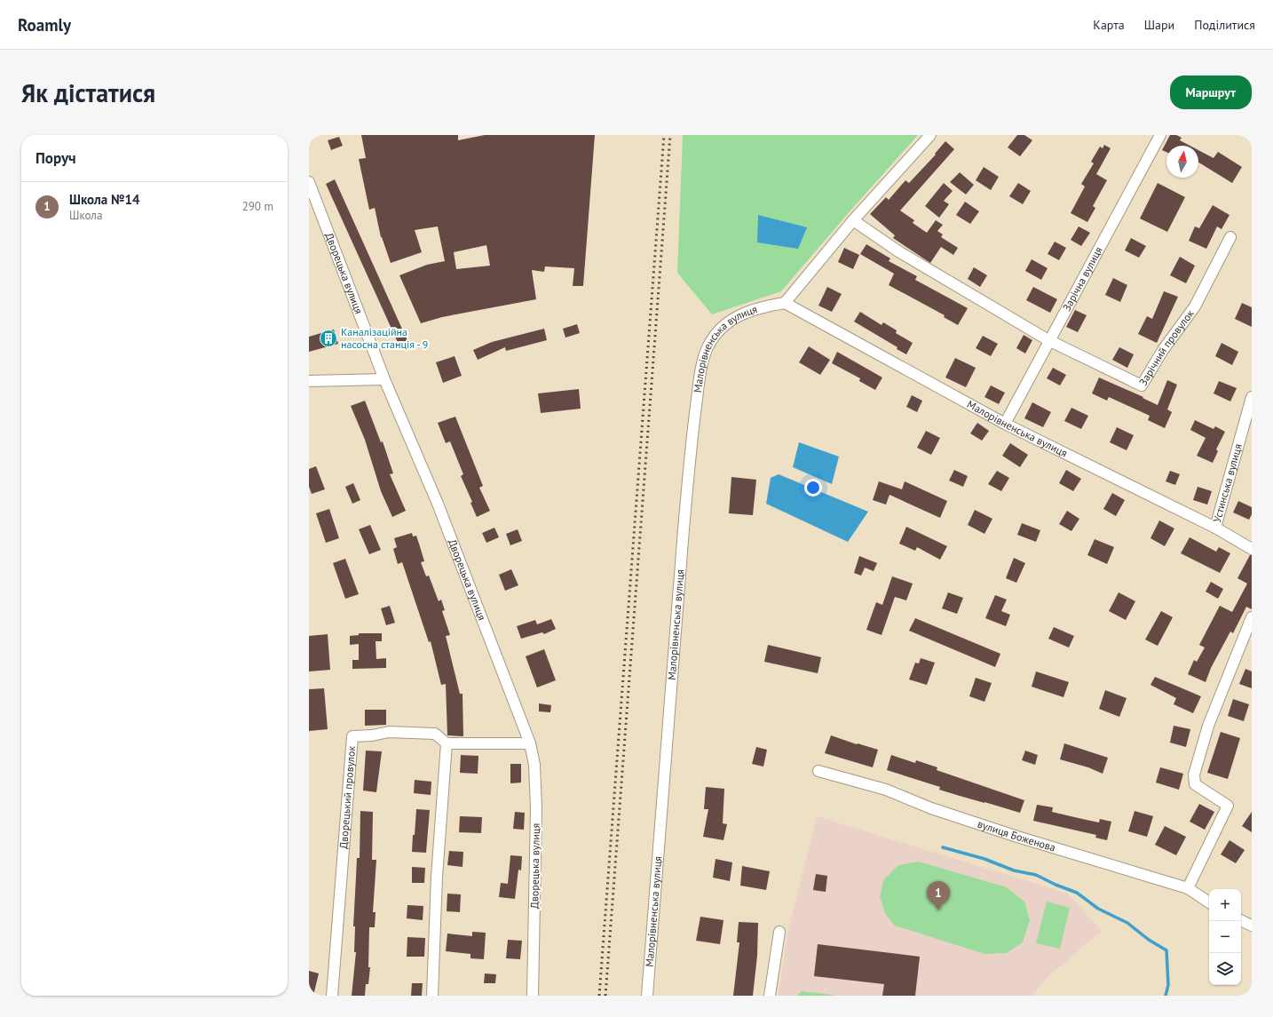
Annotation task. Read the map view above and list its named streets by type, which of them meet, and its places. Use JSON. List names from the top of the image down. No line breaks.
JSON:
{"streets":{"street":["Дворецька вулиця","Зарічна вулиця","Зарічний провулок","Малорівненська вулиця","Устинська вулиця","Дворецький провулок","вулиця Боженова"]},"crossings":[["Зарічна вулиця","Зарічний провулок"],["Зарічна вулиця","Малорівненська вулиця"],["Малорівненська вулиця","Устинська вулиця"]],"places":{"building":["Каналізаційна насосна станція - 9"]},"north":"top","page":{"header":"Roamly","nav":["Карта","Шари","Поділитися"],"buttons":"Маршрут","title":"Як дістатися","heading":"Поруч","list":[{"mark":"1","name":"Школа №14","note":"Школа","value":"290 m"}],"pins":"1","map_buttons":["+","−"]}}
